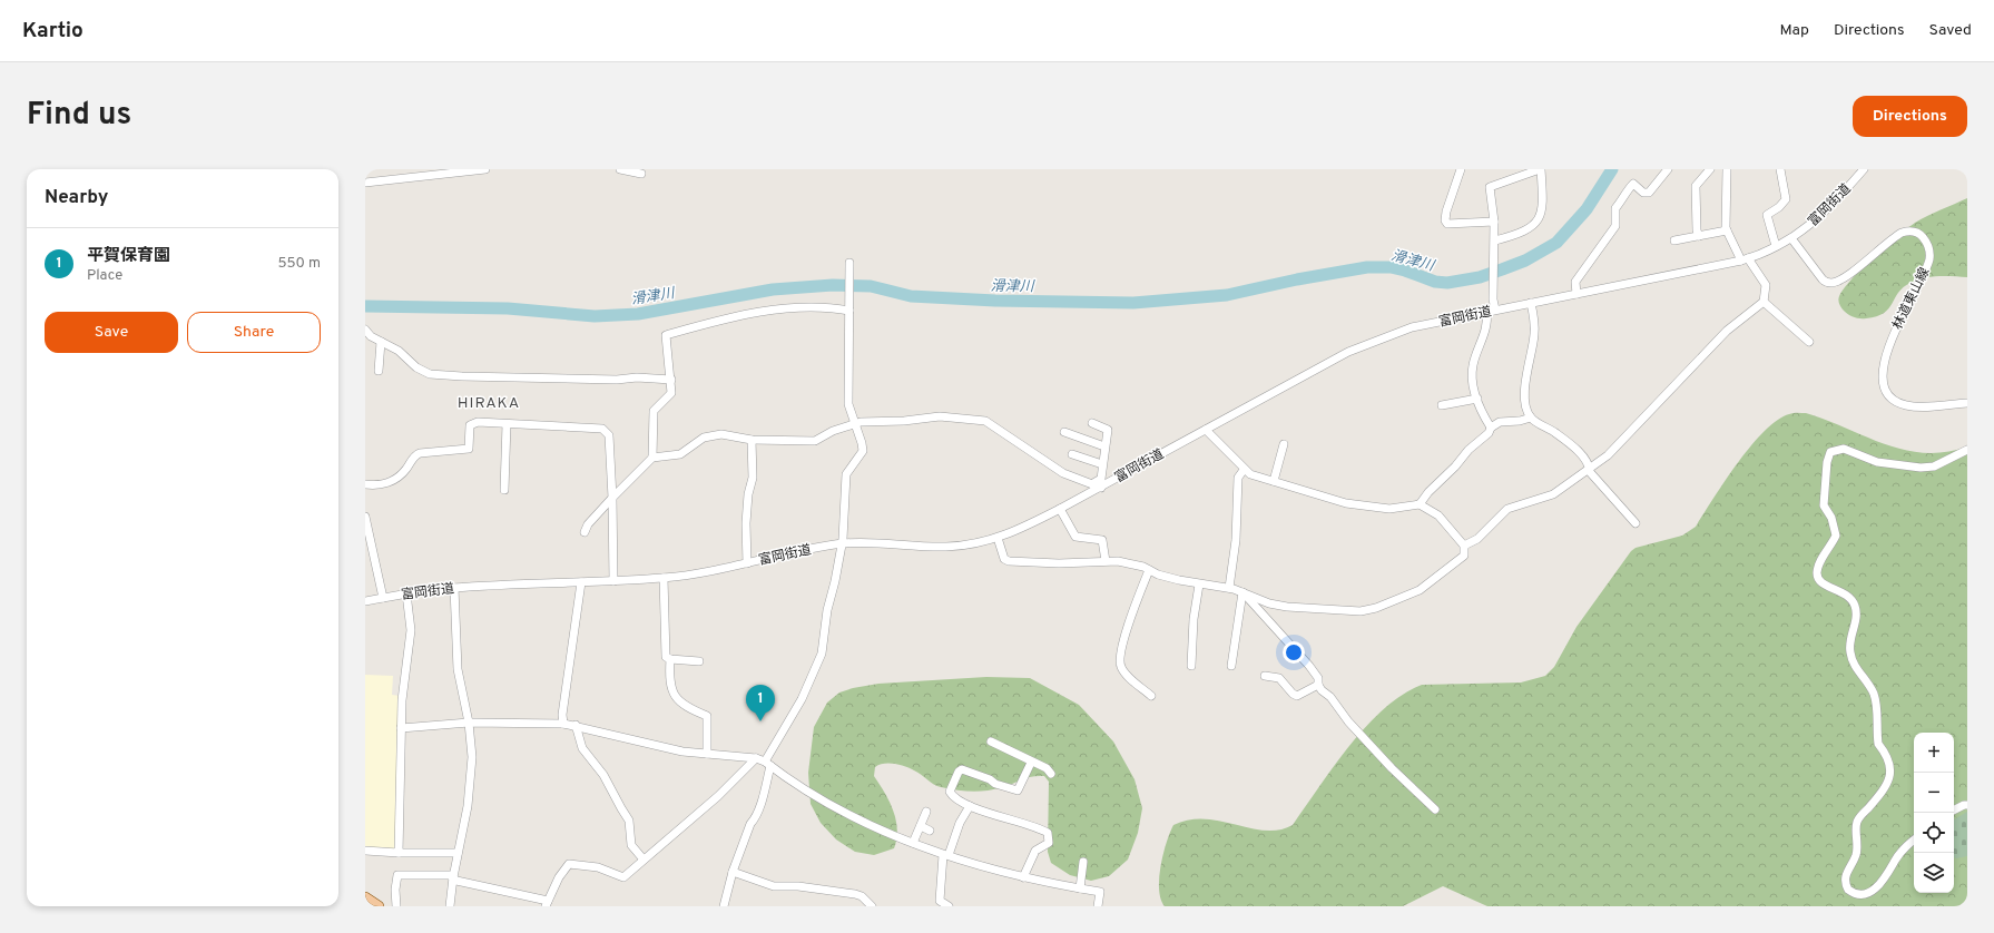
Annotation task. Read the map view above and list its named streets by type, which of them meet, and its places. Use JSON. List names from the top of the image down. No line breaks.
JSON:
{"streets":{"street":["富岡街道","林道東山線"]},"crossings":[["富岡街道","林道東山線"]],"districts":["HIRAKA"],"water":["滑津川"],"page":{"header":"Kartio","nav":["Map","Directions","Saved"],"title":"Find us","buttons":["Directions",["Save","Share"]],"heading":"Nearby","list":[{"mark":"1","name":"平賀保育園","note":"Place","value":"550 m"}],"pins":"1","map_buttons":["+","−"]}}
